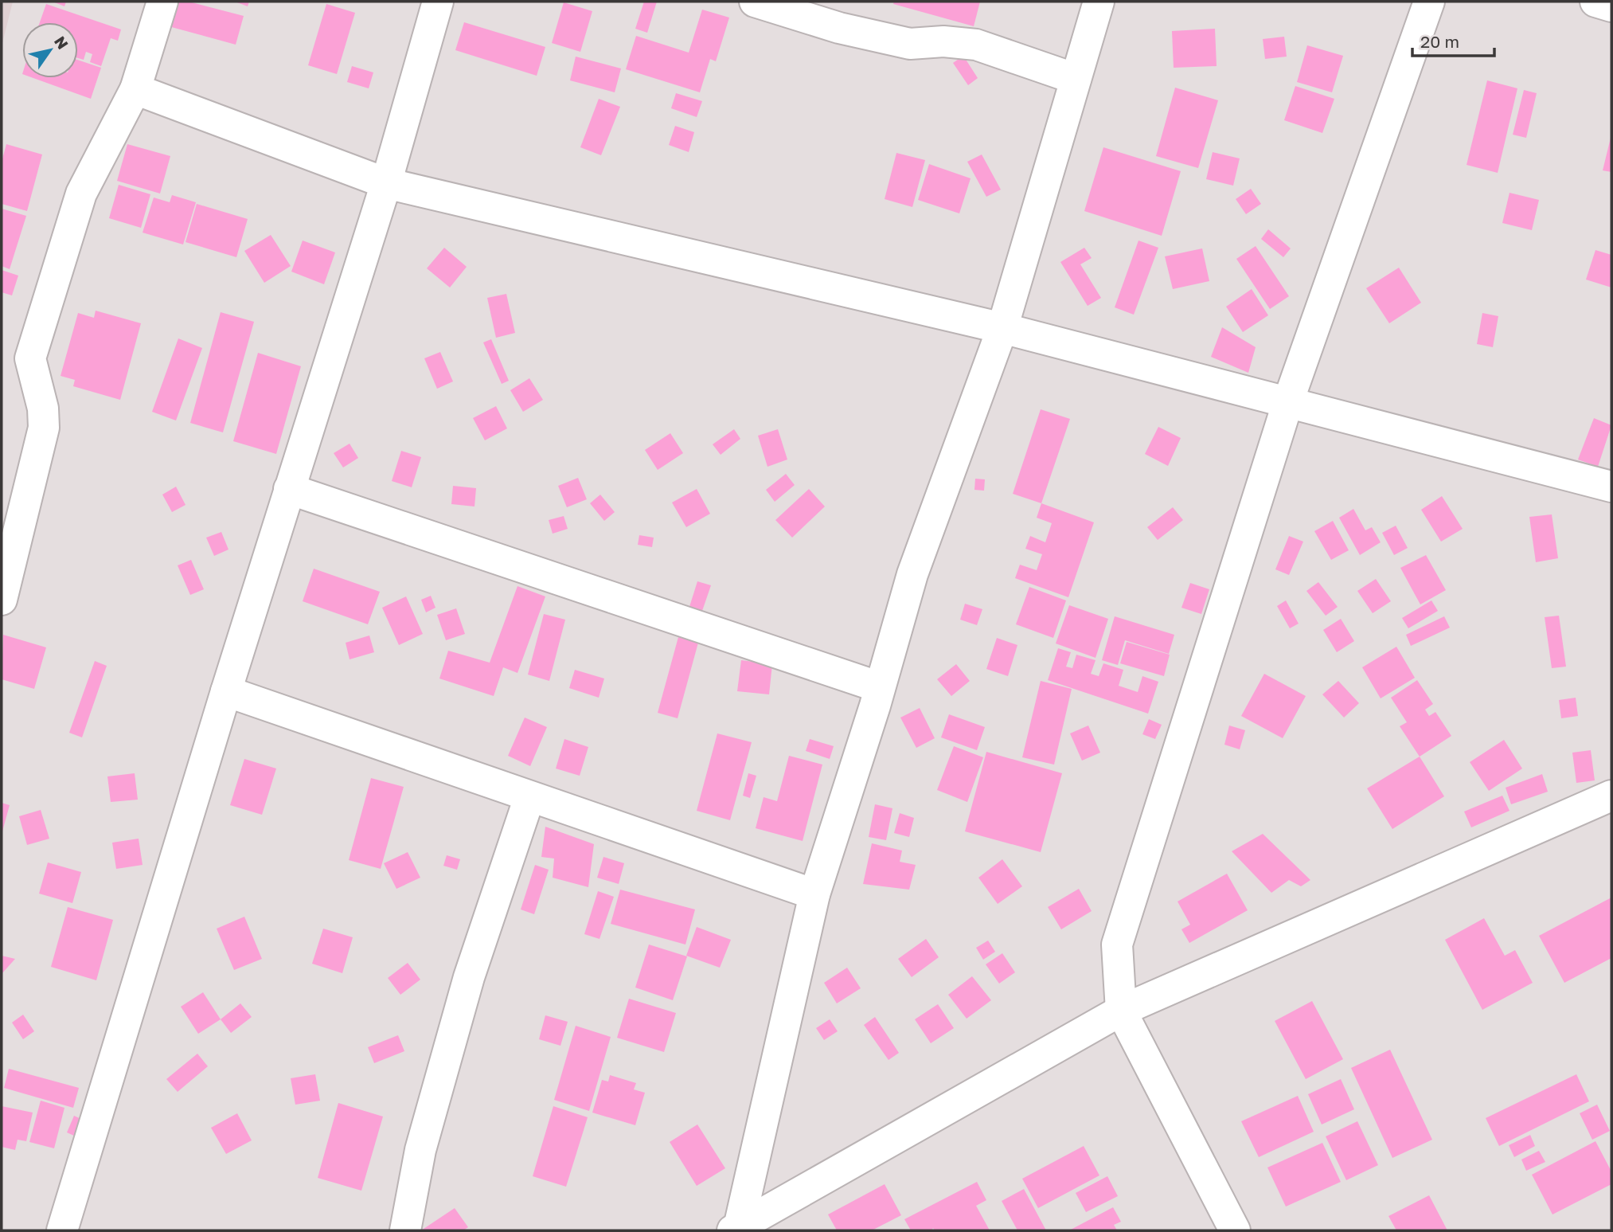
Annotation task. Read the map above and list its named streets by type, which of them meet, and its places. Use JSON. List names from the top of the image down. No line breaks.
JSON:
{"scale_bar":"20 m","north":"top right"}
